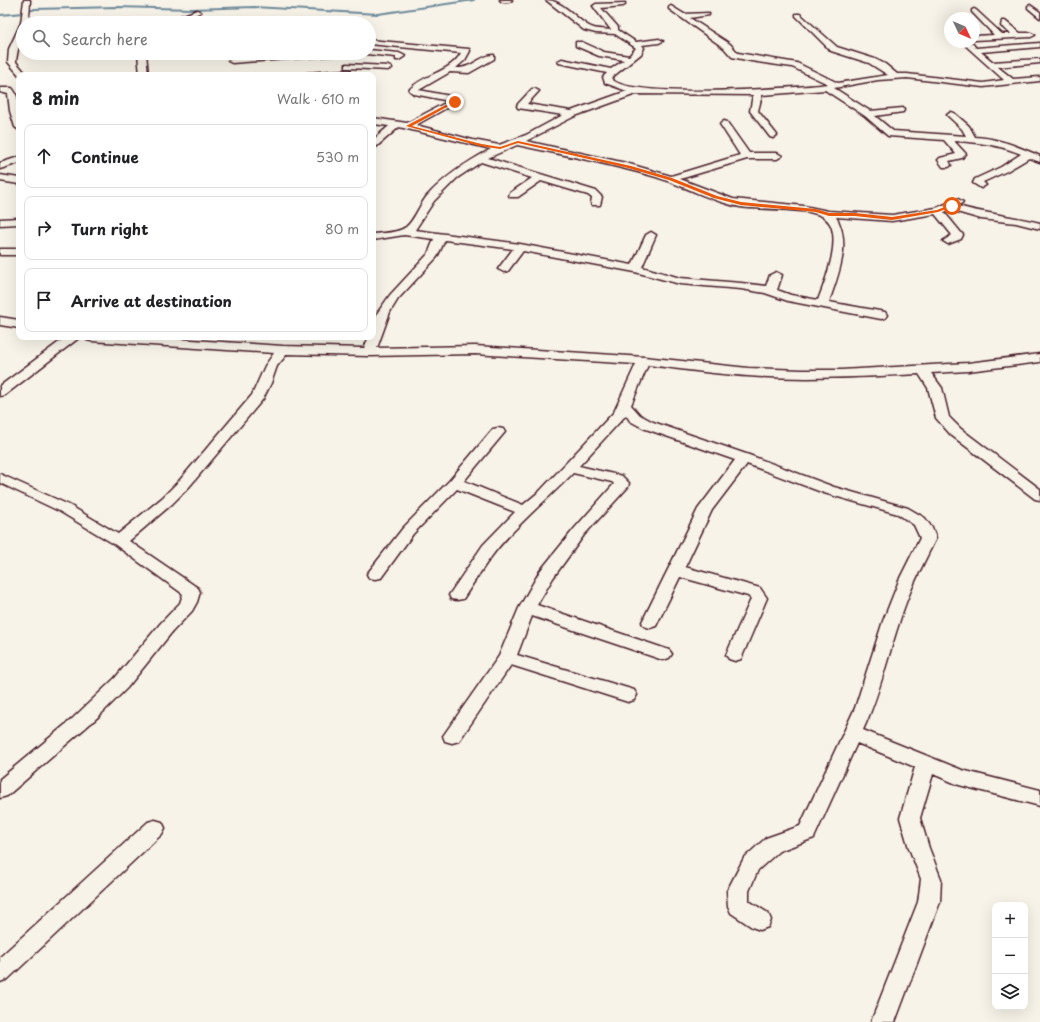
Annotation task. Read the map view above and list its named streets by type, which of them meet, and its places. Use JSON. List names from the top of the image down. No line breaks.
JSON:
{"north":"bottom right","page":{"search":"Search here","heading":["8 min","Walk · 610 m"],"list":[["Continue","530 m"],["Turn right","80 m"],"Arrive at destination"],"map_buttons":["+","−"]}}
